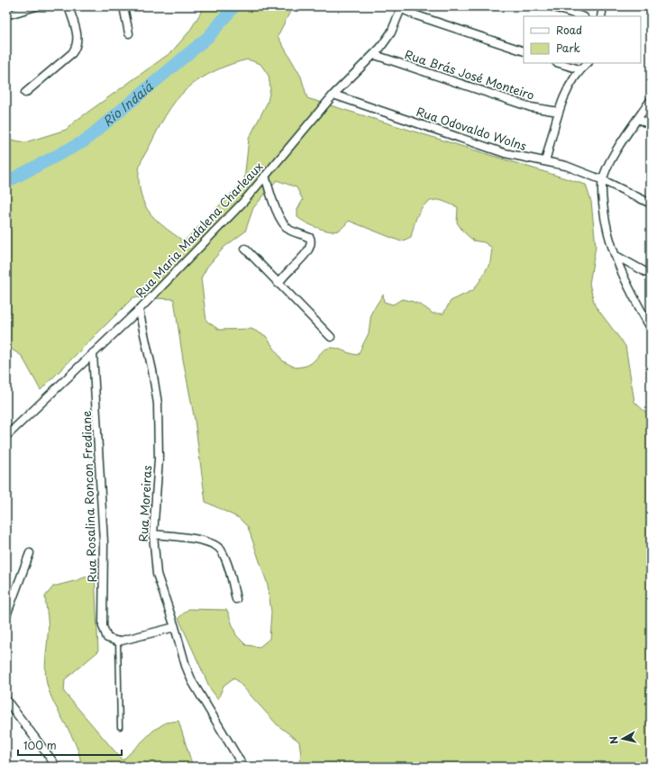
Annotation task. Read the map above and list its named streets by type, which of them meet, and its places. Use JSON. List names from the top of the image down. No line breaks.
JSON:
{"streets":{"street":["Rua Brás José Monteiro","Rua Odovaldo Wolns","Rua Maria Madalena Charleaux","Rua Rosalina Roncon Frediane","Rua Moreiras"]},"crossings":[["Rua Brás José Monteiro","Rua Maria Madalena Charleaux"],["Rua Odovaldo Wolns","Rua Maria Madalena Charleaux"],["Rua Maria Madalena Charleaux","Rua Rosalina Roncon Frediane"],["Rua Maria Madalena Charleaux","Rua Moreiras"]],"water":["Rio Indaiá"],"legend":["Road","Park"],"scale_bar":"100 m","north":"left"}
